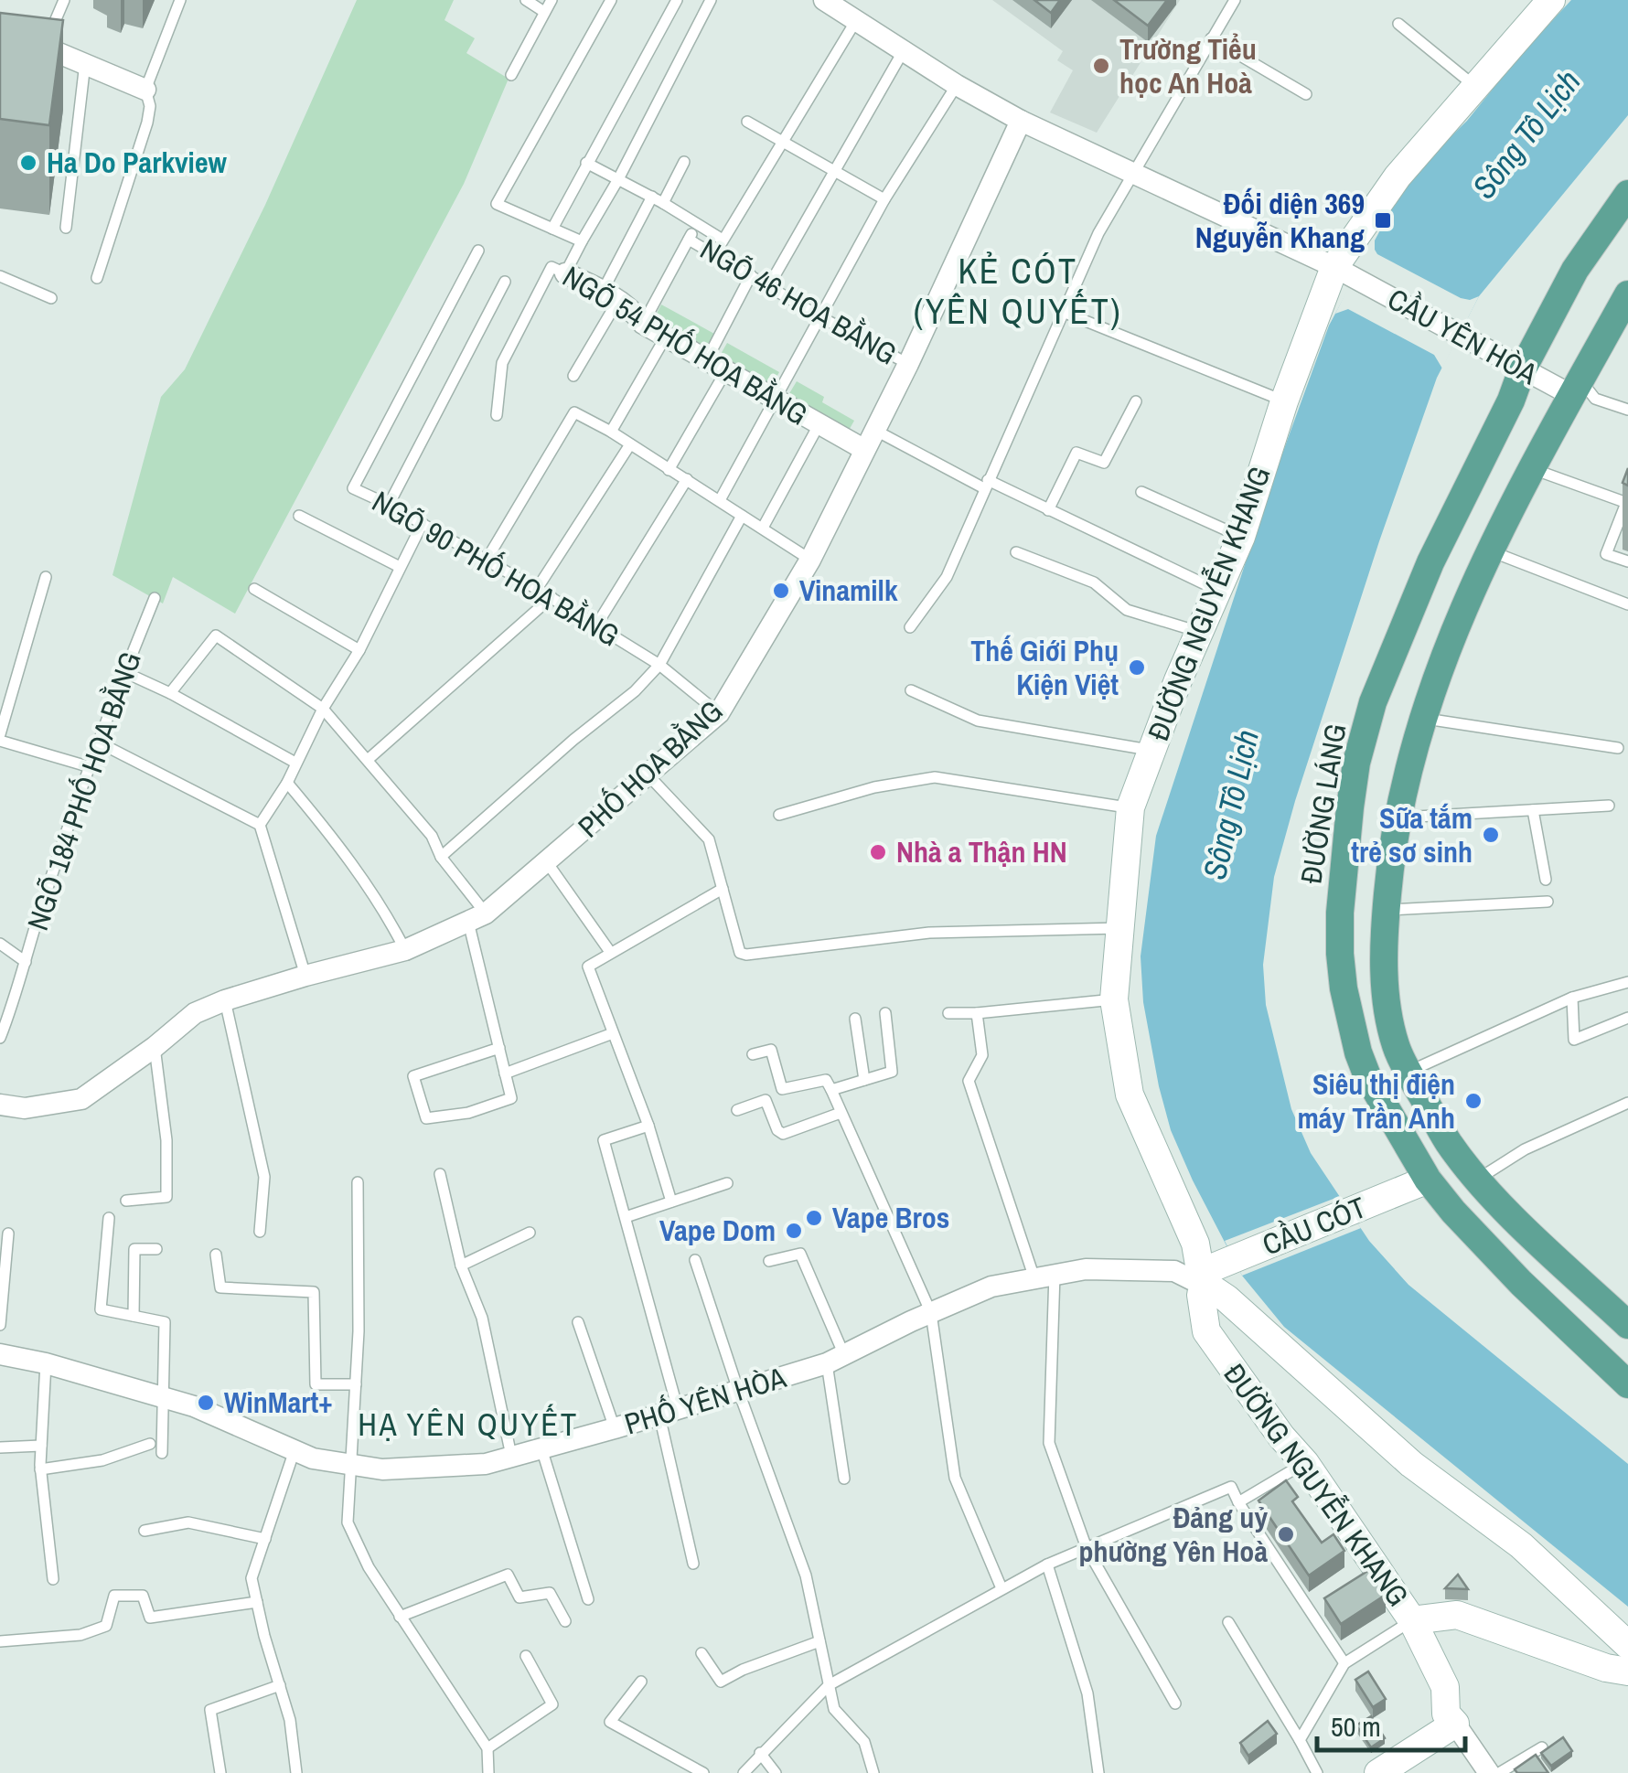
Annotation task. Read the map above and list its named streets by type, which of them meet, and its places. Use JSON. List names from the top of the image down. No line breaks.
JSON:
{"streets":{"main road":["ĐƯỜNG NGUYỄN KHANG","ĐƯỜNG LÁNG","CẦU CÓT"],"street":["CẦU YÊN HÒA","NGÕ 54 PHỐ HOA BẰNG","PHỐ HOA BẰNG","PHỐ YÊN HÒA"],"lane":["NGÕ 46 HOA BẰNG","NGÕ 90 PHỐ HOA BẰNG","NGÕ 184 PHỐ HOA BẰNG"]},"crossings":[["NGÕ 46 HOA BẰNG","PHỐ HOA BẰNG"],["CẦU YÊN HÒA","ĐƯỜNG NGUYỄN KHANG"],["CẦU YÊN HÒA","PHỐ HOA BẰNG"],["CẦU YÊN HÒA","ĐƯỜNG LÁNG"],["NGÕ 54 PHỐ HOA BẰNG","PHỐ HOA BẰNG"],["NGÕ 90 PHỐ HOA BẰNG","PHỐ HOA BẰNG"],["ĐƯỜNG NGUYỄN KHANG","CẦU CÓT"],["ĐƯỜNG NGUYỄN KHANG","PHỐ YÊN HÒA"],["ĐƯỜNG LÁNG","CẦU CÓT"],["CẦU CÓT","PHỐ YÊN HÒA"]],"districts":["KẺ CÓT (YÊN QUYẾT)","HẠ YÊN QUYẾT"],"water":["Sông Tô Lịch"],"places":{"other":["Trường Tiểu học An Hoà","Ha Do Parkview","Vinamilk","Thế Giới Phụ Kiện Việt","Sữa tắm trẻ sơ sinh","Nhà a Thận HN","Siêu thị điện máy Trần Anh","Vape Bros","Vape Dom","WinMart+","Đảng uỷ phường Yên Hoà"],"transit":["Đối diện 369 Nguyễn Khang"]},"scale_bar":"50 m"}
